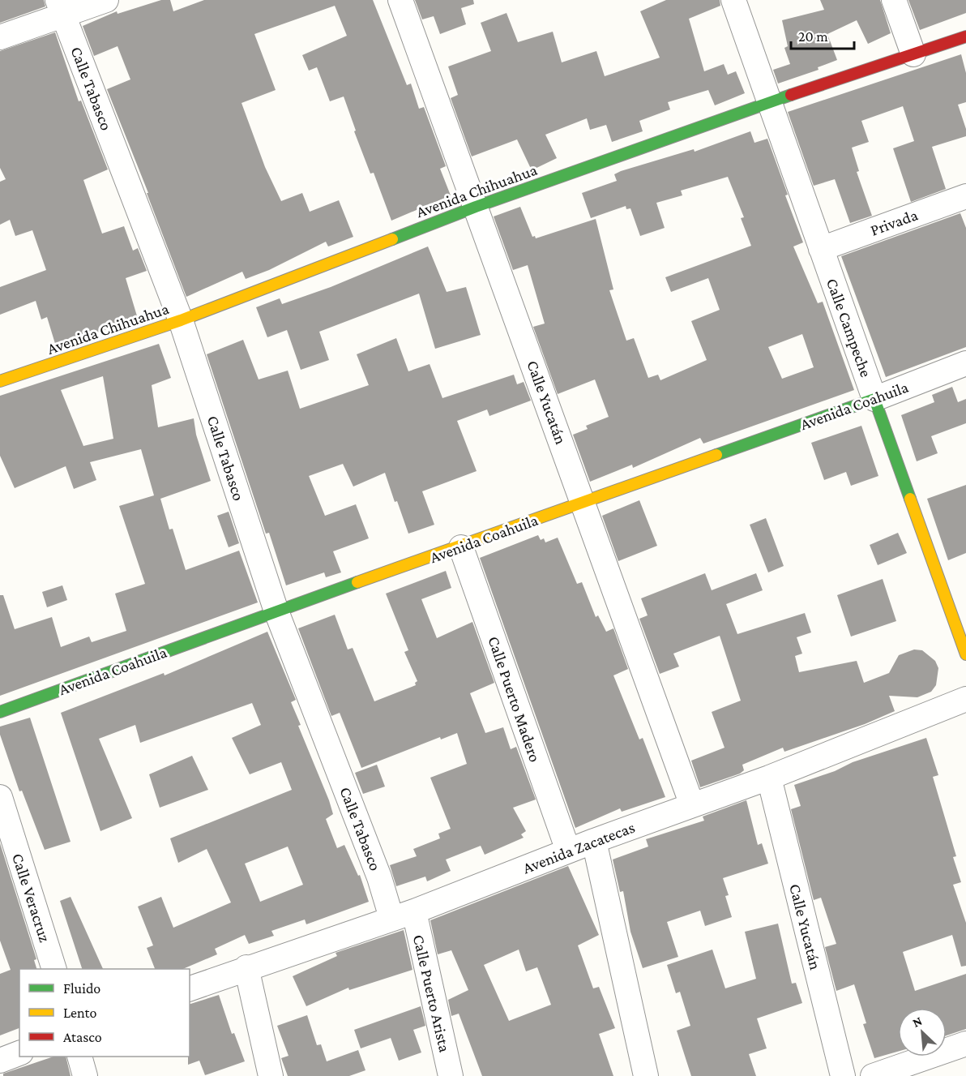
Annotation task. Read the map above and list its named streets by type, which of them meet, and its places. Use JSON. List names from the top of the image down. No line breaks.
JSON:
{"streets":{"street":["Calle Tabasco","Avenida Chihuahua","Privada","Calle Campeche","Calle Yucatán","Avenida Coahuila","Calle Puerto Madero","Avenida Zacatecas","Calle Veracruz","Calle Puerto Arista"]},"crossings":[["Calle Tabasco","Avenida Chihuahua"],["Calle Tabasco","Avenida Coahuila"],["Calle Tabasco","Avenida Zacatecas"],["Calle Tabasco","Calle Puerto Arista"],["Avenida Chihuahua","Calle Campeche"],["Avenida Chihuahua","Calle Yucatán"],["Privada","Calle Campeche"],["Calle Campeche","Avenida Coahuila"],["Calle Yucatán","Avenida Coahuila"],["Calle Yucatán","Avenida Zacatecas"],["Avenida Coahuila","Calle Puerto Madero"],["Calle Puerto Madero","Avenida Zacatecas"],["Avenida Zacatecas","Calle Puerto Arista"]],"legend":["Fluido","Lento","Atasco"],"scale_bar":"20 m","north":"top left"}
